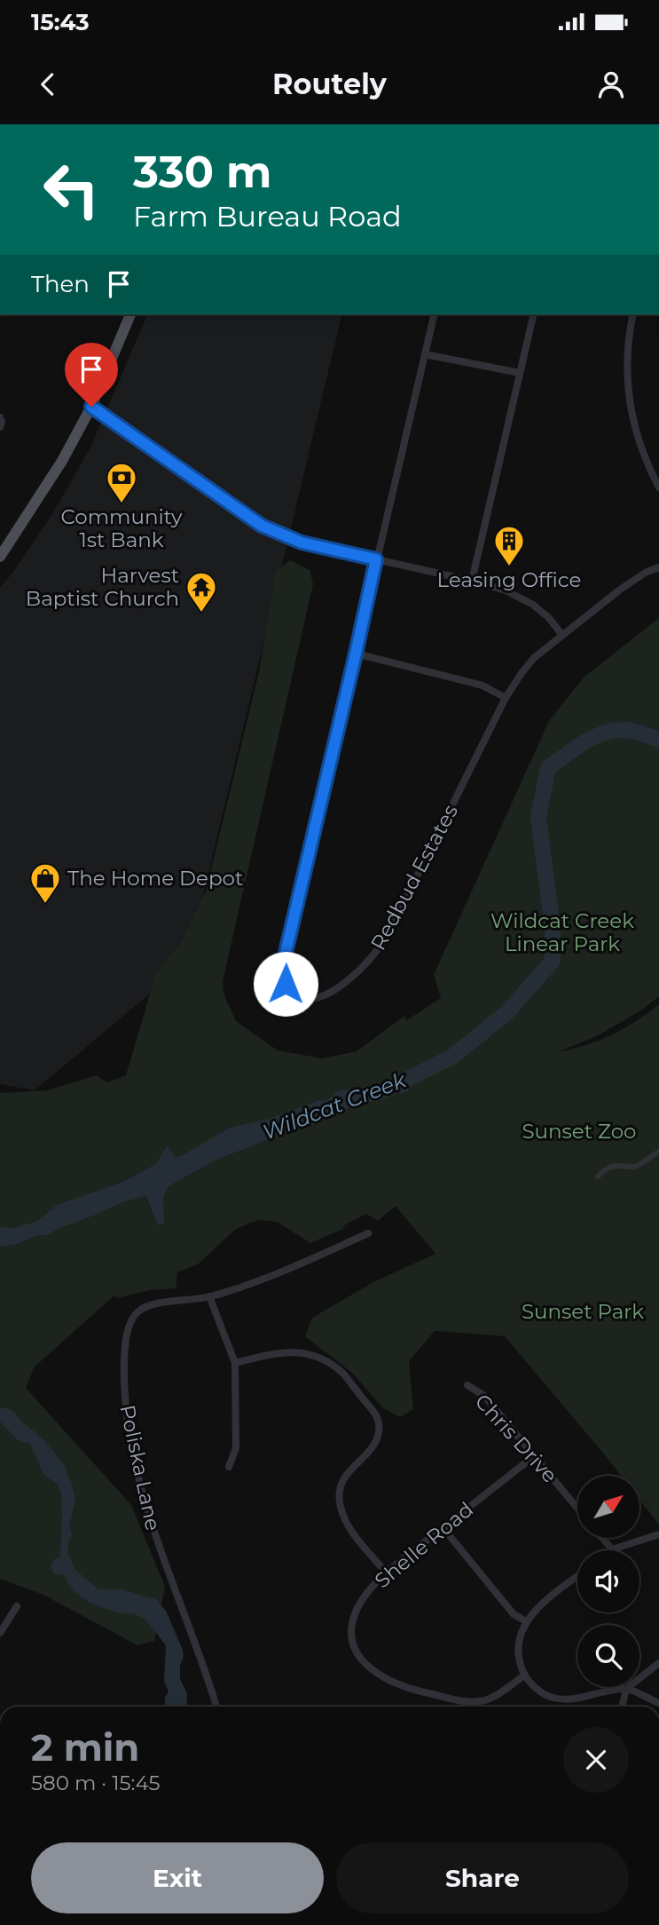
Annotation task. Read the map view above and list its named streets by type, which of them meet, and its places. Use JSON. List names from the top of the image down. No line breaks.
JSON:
{"streets":{"street":["Redbud Estates","Chris Drive","Poliska Lane","Shelle Road"]},"crossings":[["Chris Drive","Shelle Road"]],"water":["Wildcat Creek"],"parks":["Wildcat Creek Linear Park","Sunset Zoo","Sunset Park"],"places":{"bank":["Community 1st Bank"],"building":["Leasing Office"],"temple":["Harvest Baptist Church"],"shop":["The Home Depot"]},"north":"top right","page":{"status":"15:43","header":"Routely","turn":["330 m","Farm Bureau Road"],"then":"Then","heading":["2 min","580 m · 15:45"],"buttons":["Exit","Share"]}}
